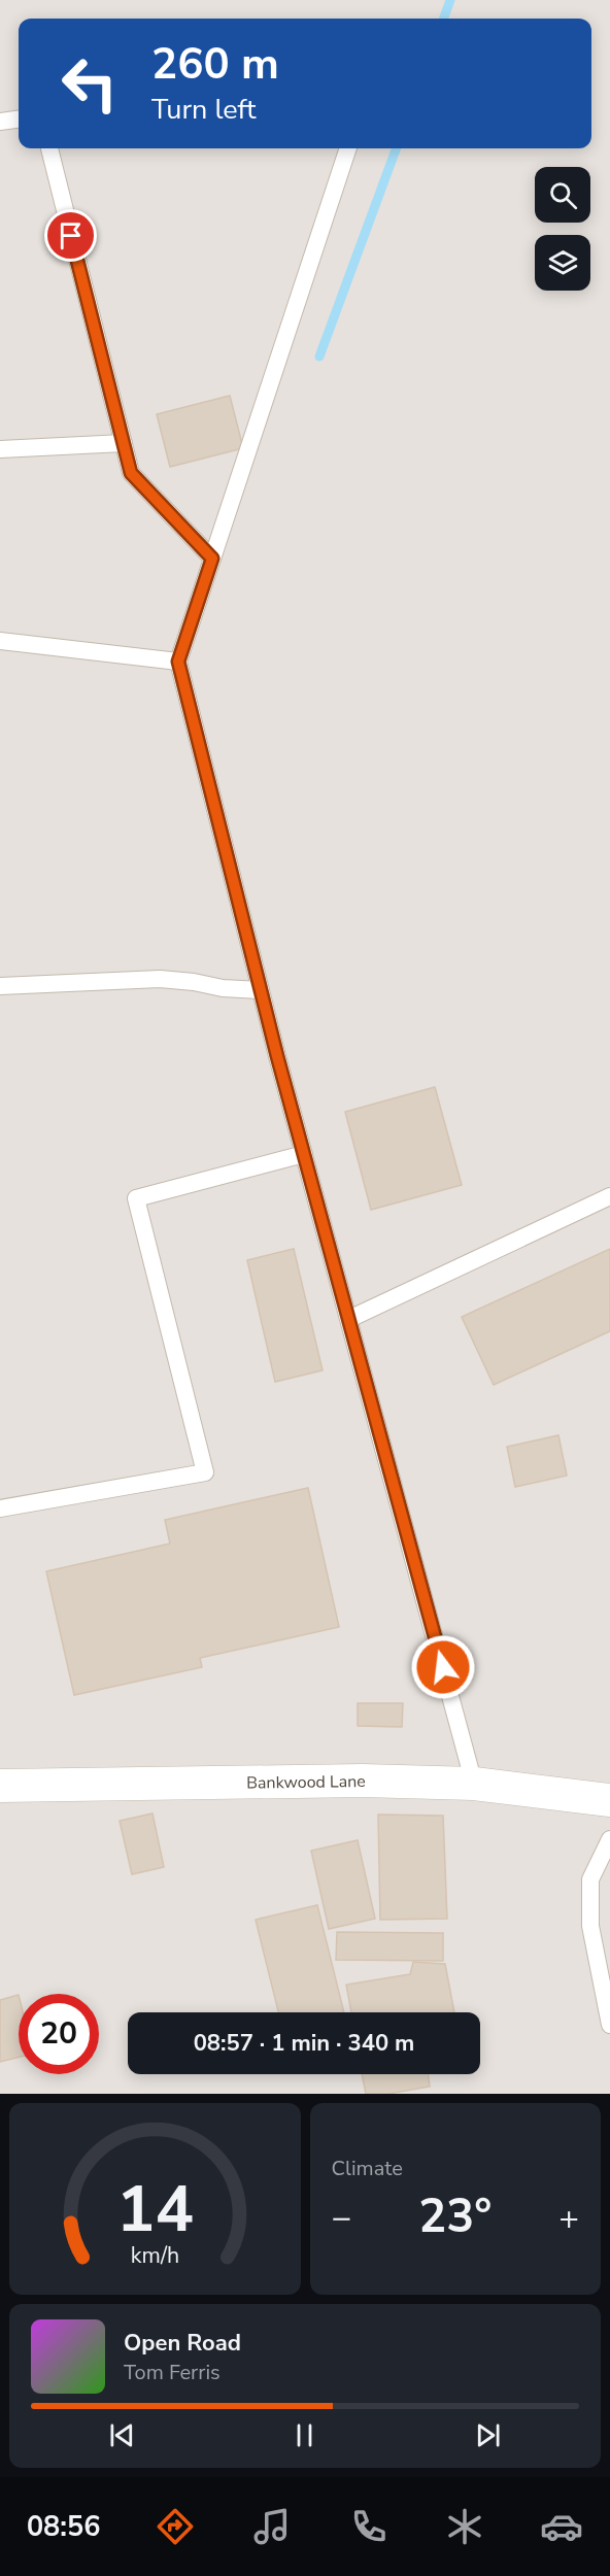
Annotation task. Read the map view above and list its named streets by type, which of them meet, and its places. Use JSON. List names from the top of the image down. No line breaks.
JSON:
{"streets":{"street":["Bankwood Lane"]},"page":{"turn":["260 m","Turn left"],"limit":"20","trip":"08:57 · 1 min · 340 m","tile":"Climate","heat":["−","23°","+"],"song":["Open Road","Tom Ferris"],"tabs":"08:56","gauge":["14","km/h"]}}
